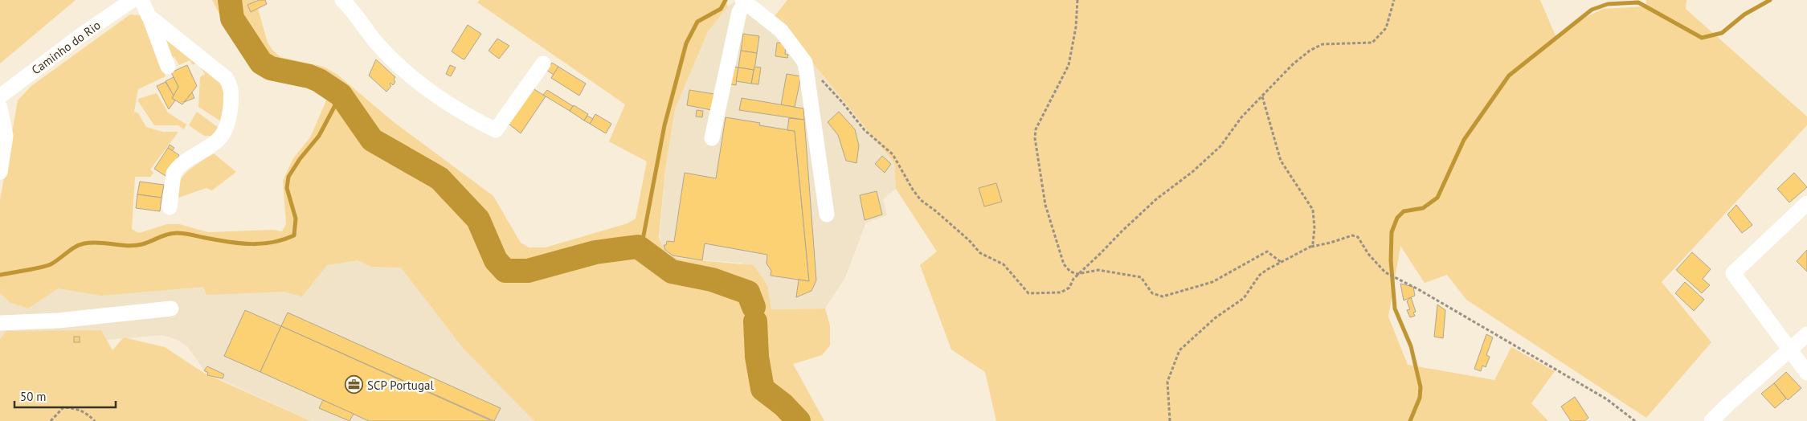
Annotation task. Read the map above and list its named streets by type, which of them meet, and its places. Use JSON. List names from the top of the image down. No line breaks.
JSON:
{"streets":{"street":["Caminho do Rio"]},"places":{"office":["SCP Portugal"]},"scale_bar":"50 m"}
